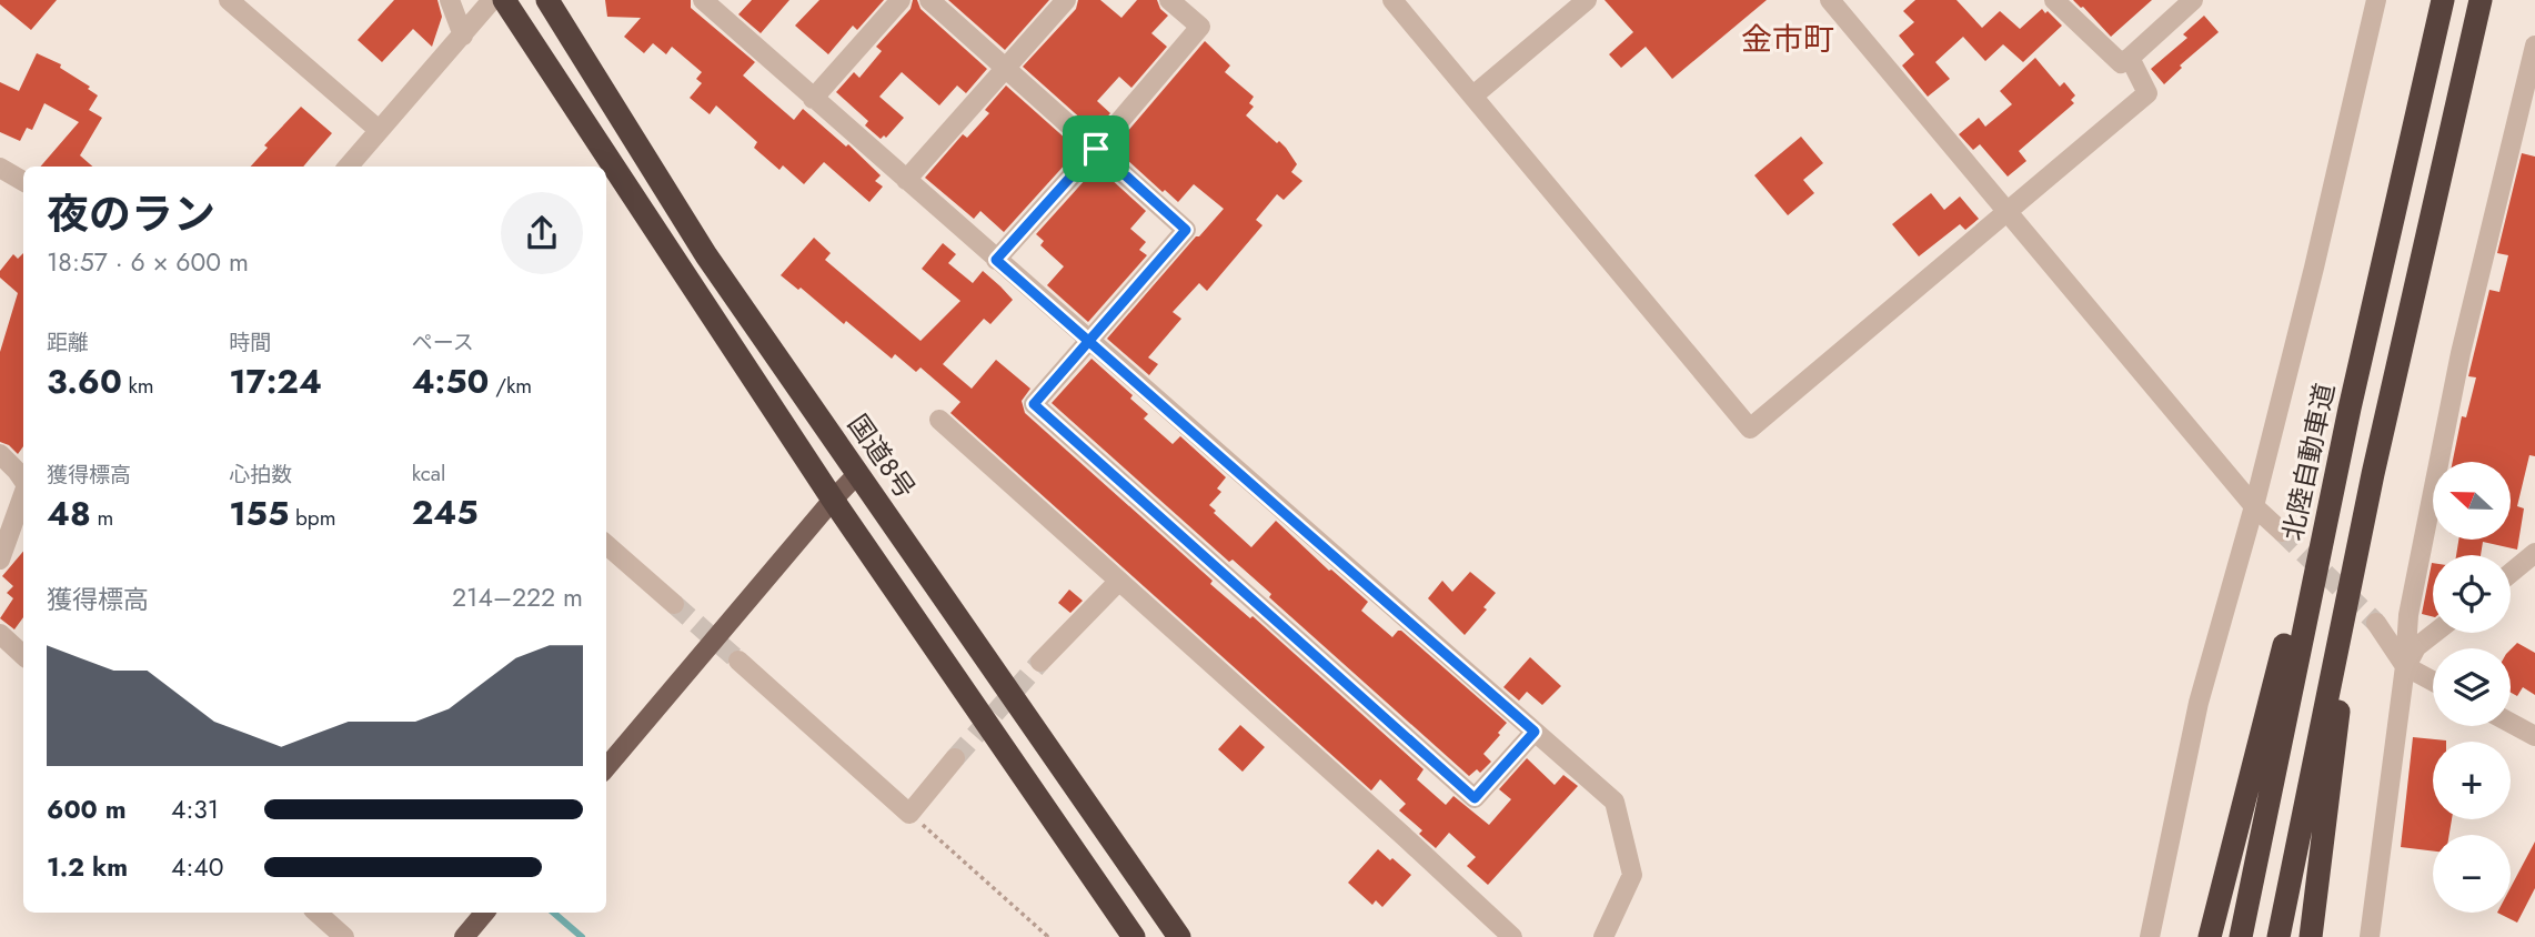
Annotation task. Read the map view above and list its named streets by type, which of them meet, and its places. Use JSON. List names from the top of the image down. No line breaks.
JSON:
{"streets":{"highway":["国道8号","北陸自動車道"]},"districts":["金市町"],"north":"left","page":{"heading":["夜のラン","18:57 · 6 × 600 m"],"stats":[["距離","3.60 km"],["時間","17:24"],["ペース","4:50 /km"],["獲得標高","48 m"],["心拍数","155 bpm"],["kcal","245"]],"map_buttons":["+","−"],"chart":["獲得標高","214–222 m"],"list":[{"name":"600 m","note":"4:31"},{"name":"1.2 km","note":"4:40"}]}}
